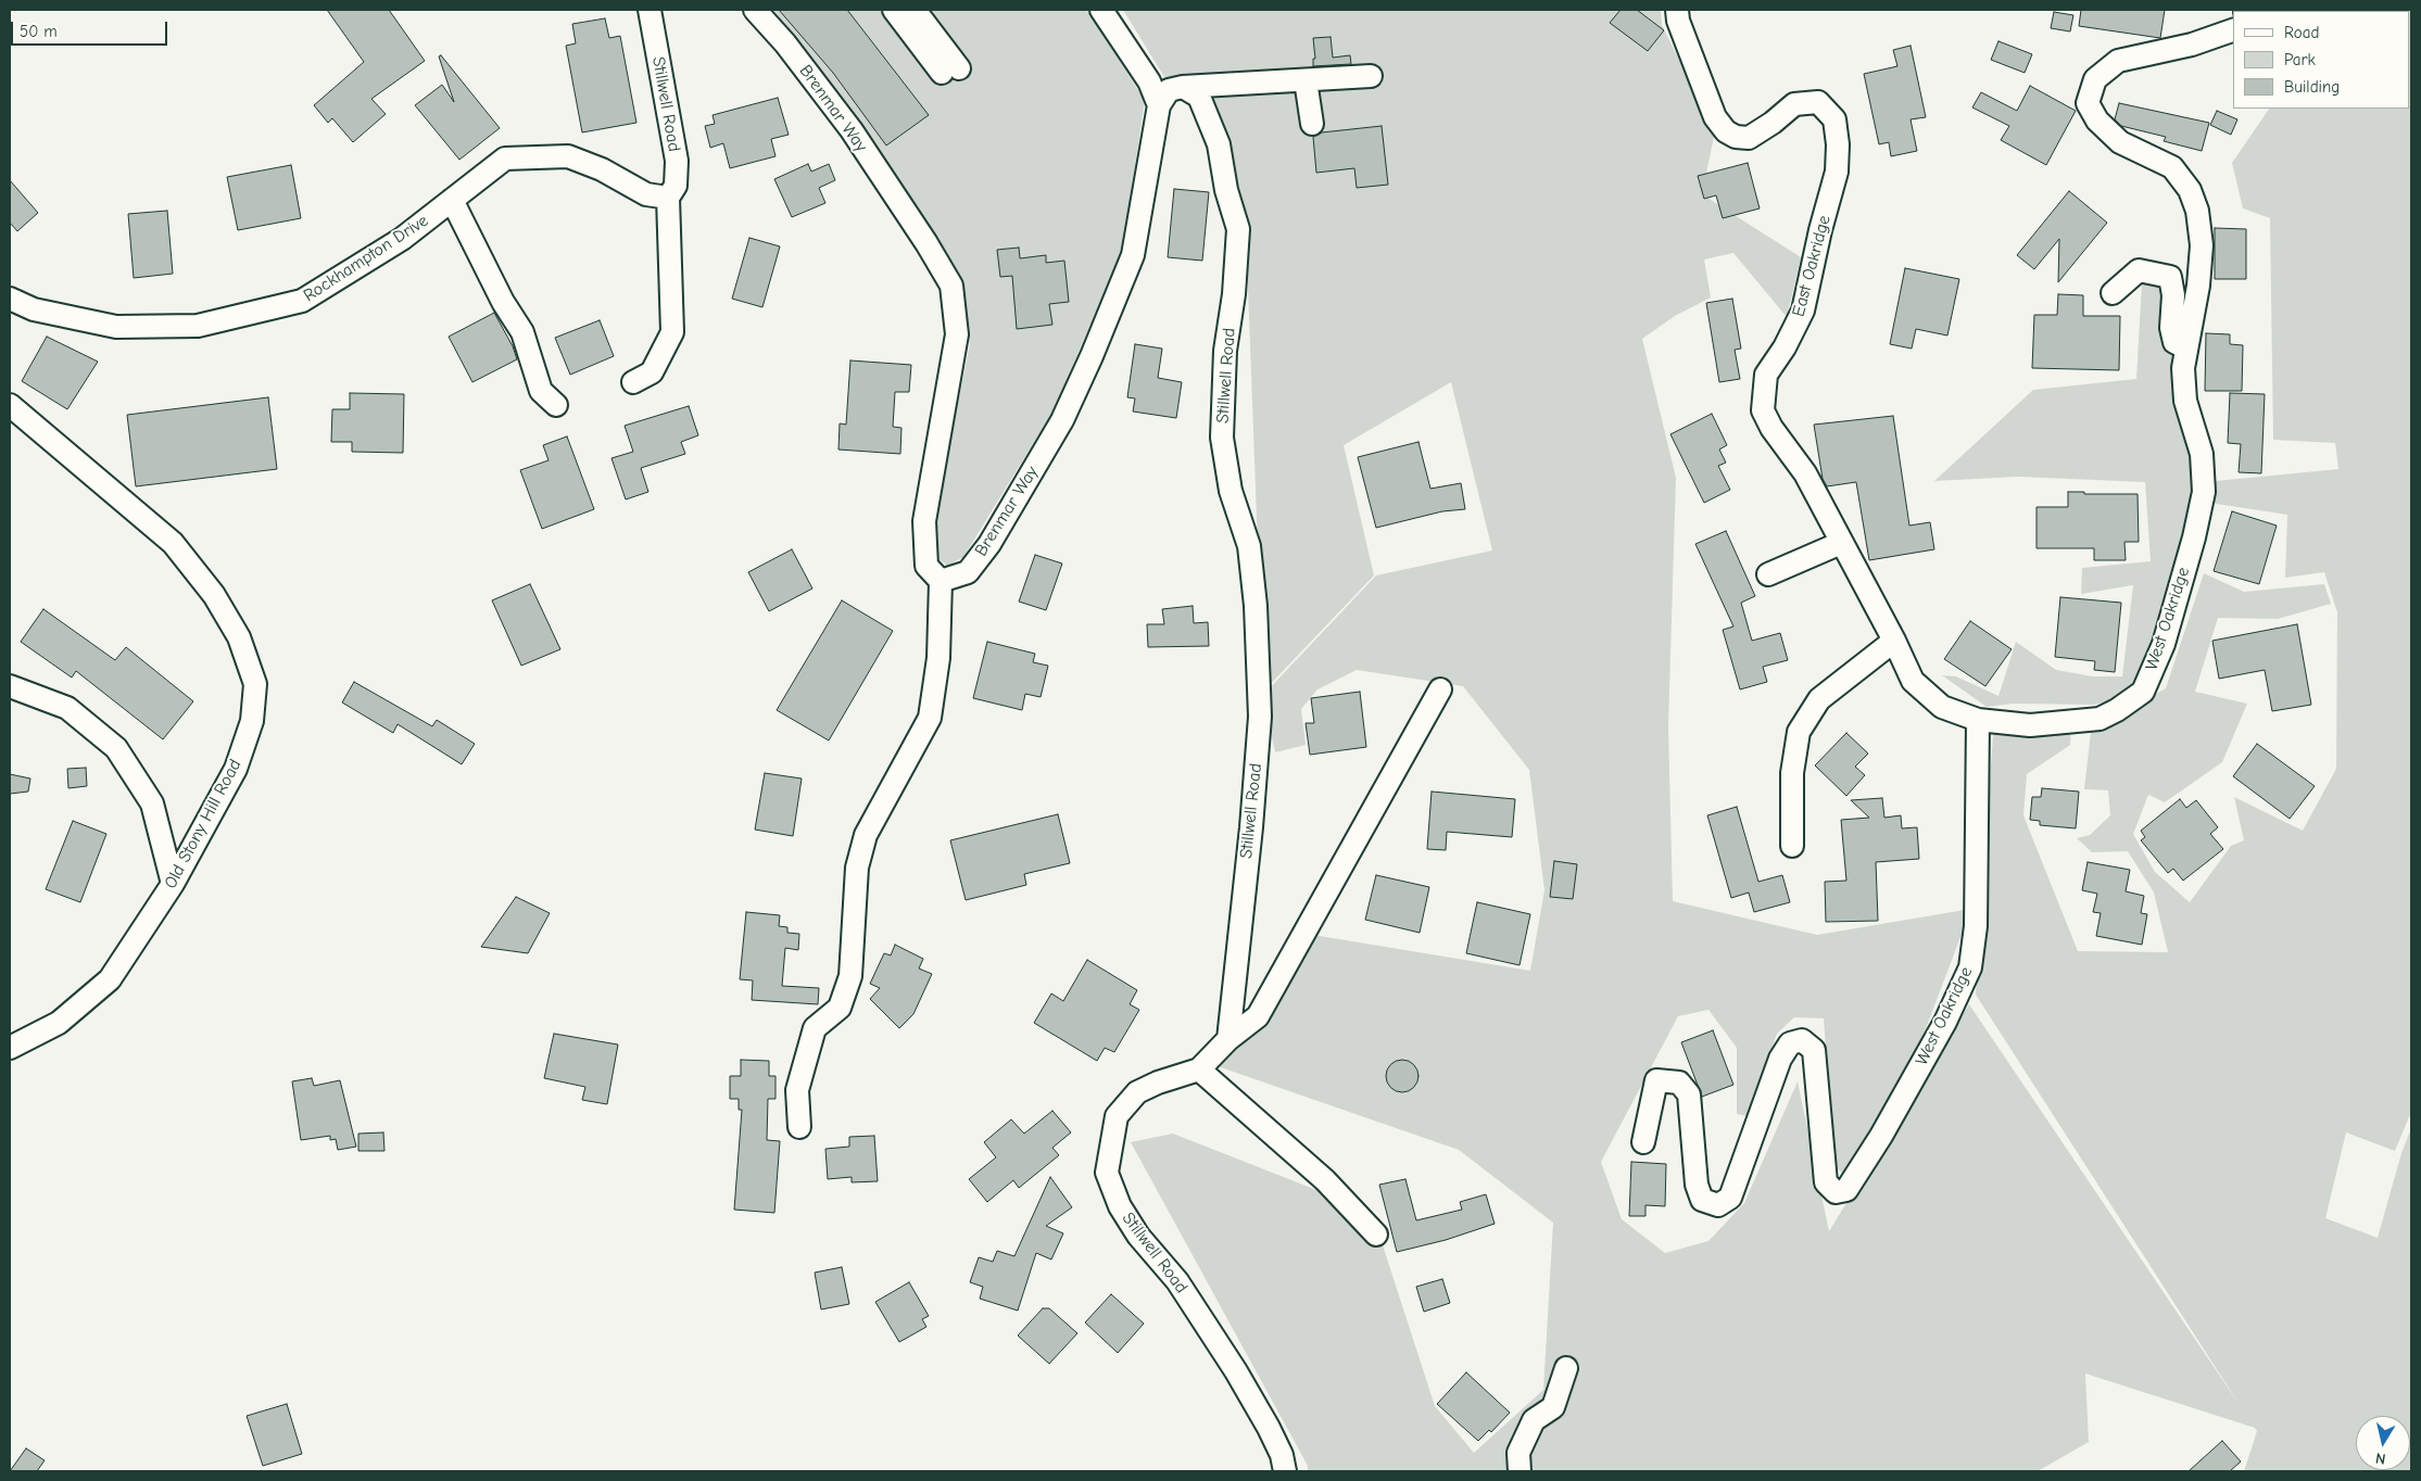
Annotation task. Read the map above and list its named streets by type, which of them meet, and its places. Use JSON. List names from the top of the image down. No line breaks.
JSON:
{"streets":{"street":["Stillwell Road","Brenmar Way","Rockhampton Drive","East Oakridge","West Oakridge","Old Stony Hill Road"]},"crossings":[["Stillwell Road","Rockhampton Drive"],["East Oakridge","West Oakridge"]],"legend":["Road","Park","Building"],"scale_bar":"50 m","north":"bottom"}
